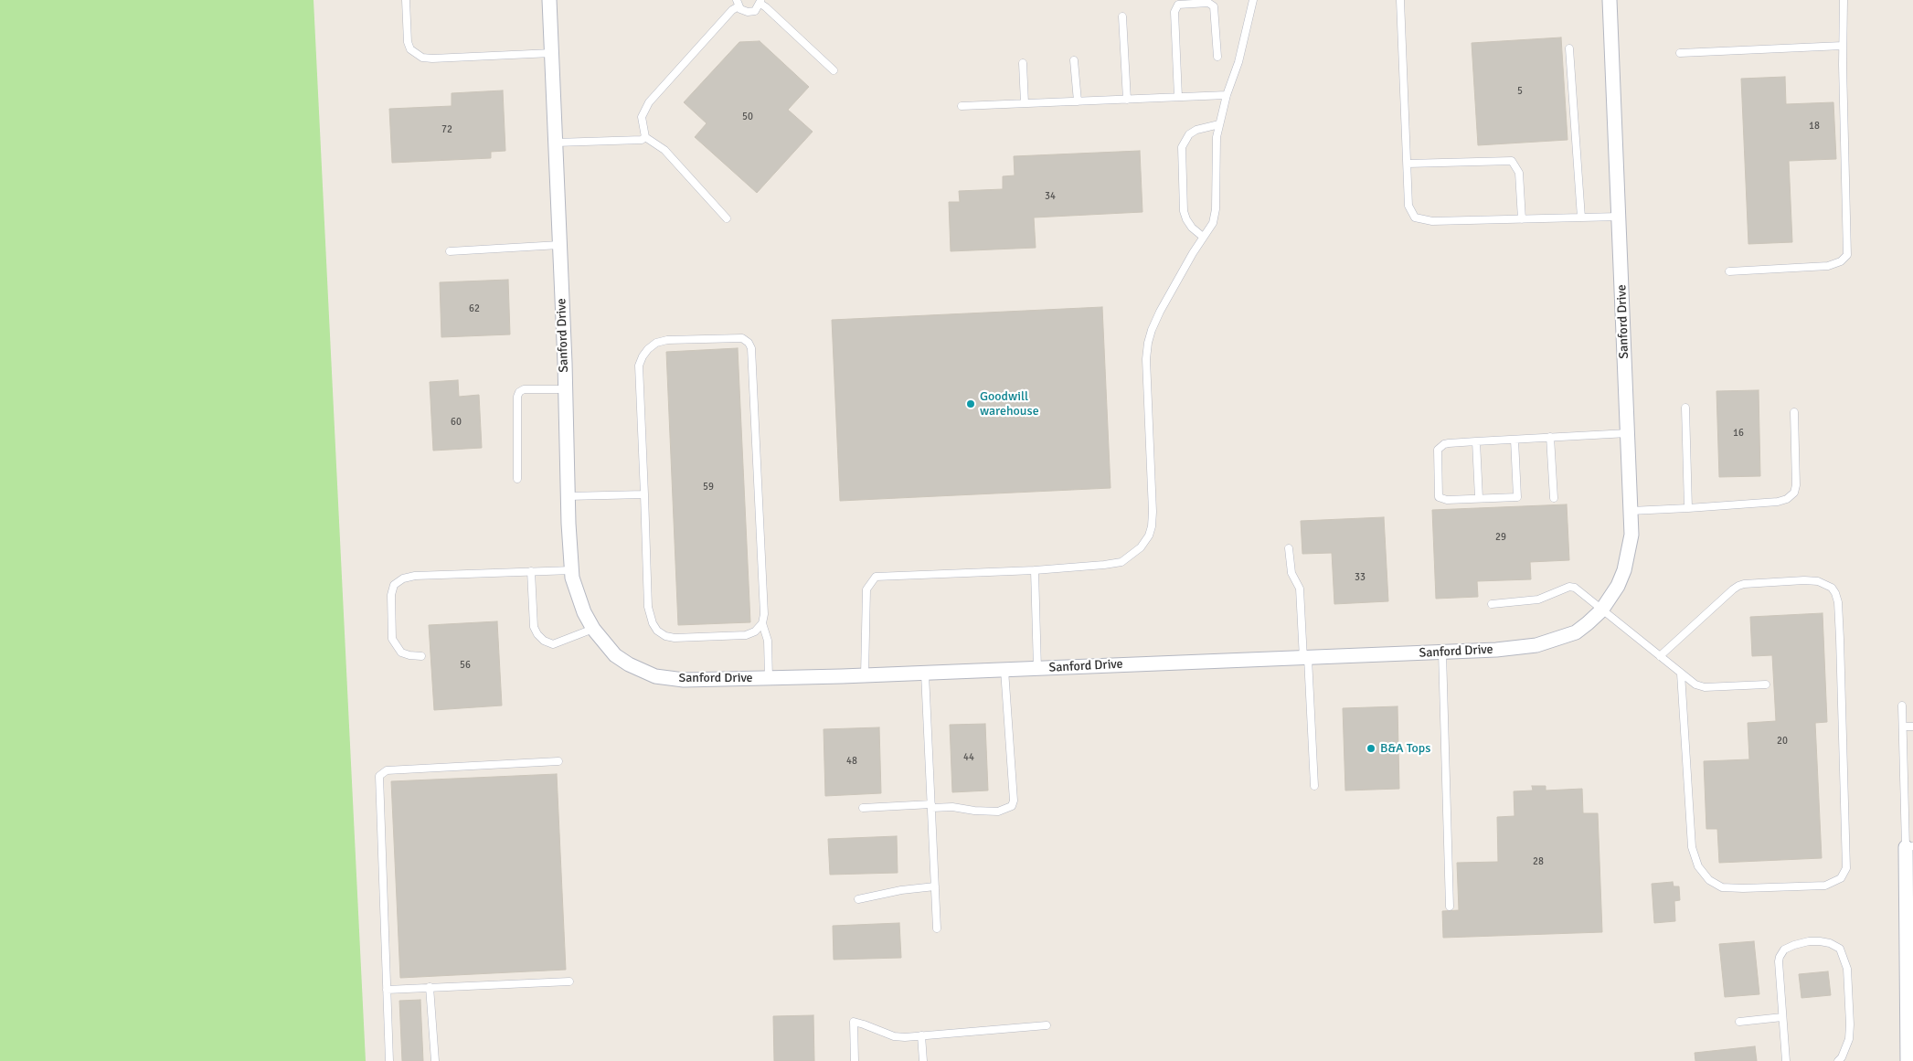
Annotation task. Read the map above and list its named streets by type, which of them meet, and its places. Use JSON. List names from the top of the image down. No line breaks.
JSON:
{"streets":{"street":["Sanford Drive"]},"places":["Goodwill warehouse","B&A Tops"],"house_numbers":["5","50","18","72","34","62","60","16","59","29","33","56","20","44","48","28"]}
